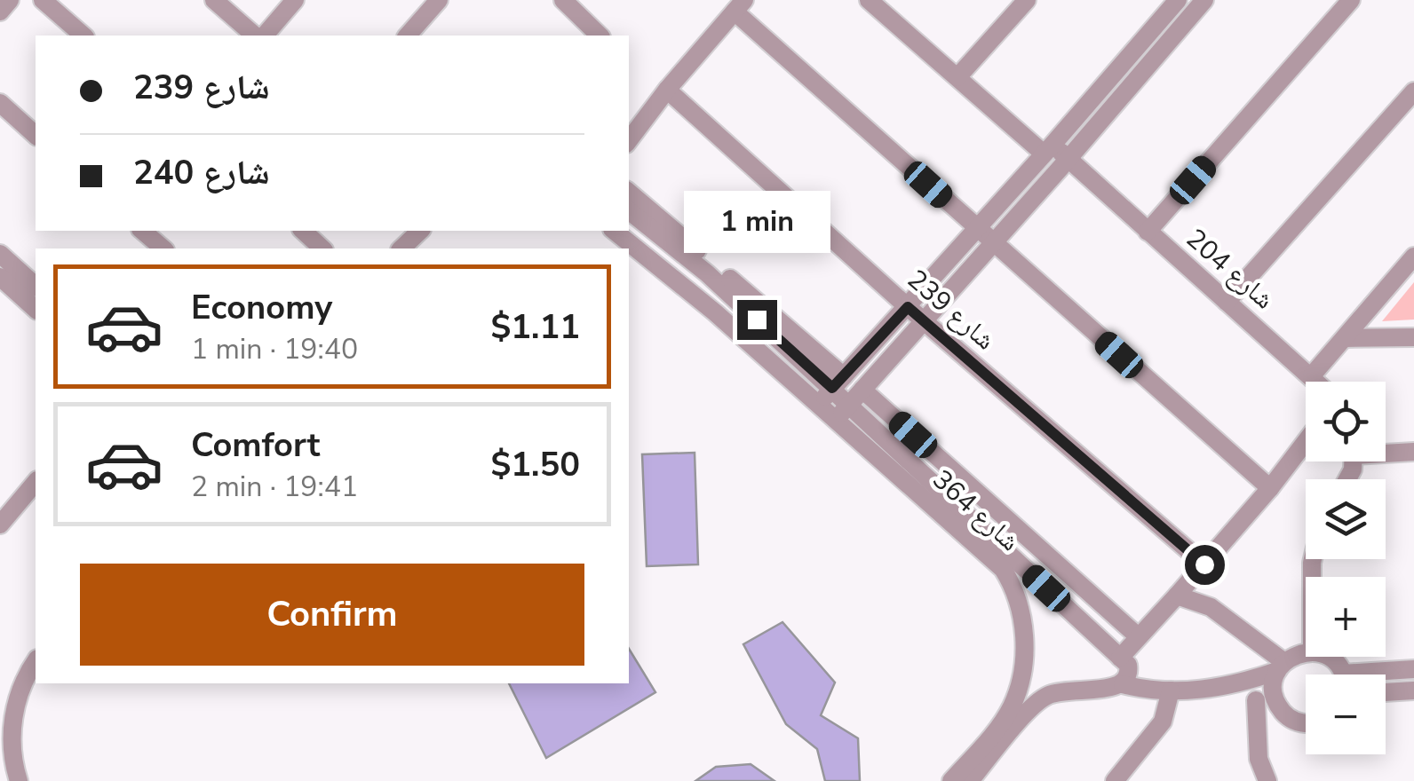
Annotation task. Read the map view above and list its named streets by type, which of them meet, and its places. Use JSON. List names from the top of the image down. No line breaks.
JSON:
{"streets":{"street":["شارع 204","شارع 239","شارع 364"]},"page":{"banner":["شارع 239","شارع 240"],"bubble":"1 min","list":[{"name":"Economy","note":"1 min · 19:40","value":"$1.11"},{"name":"Comfort","note":"2 min · 19:41","value":"$1.50"}],"map_buttons":["+","−"],"buttons":"Confirm"}}
